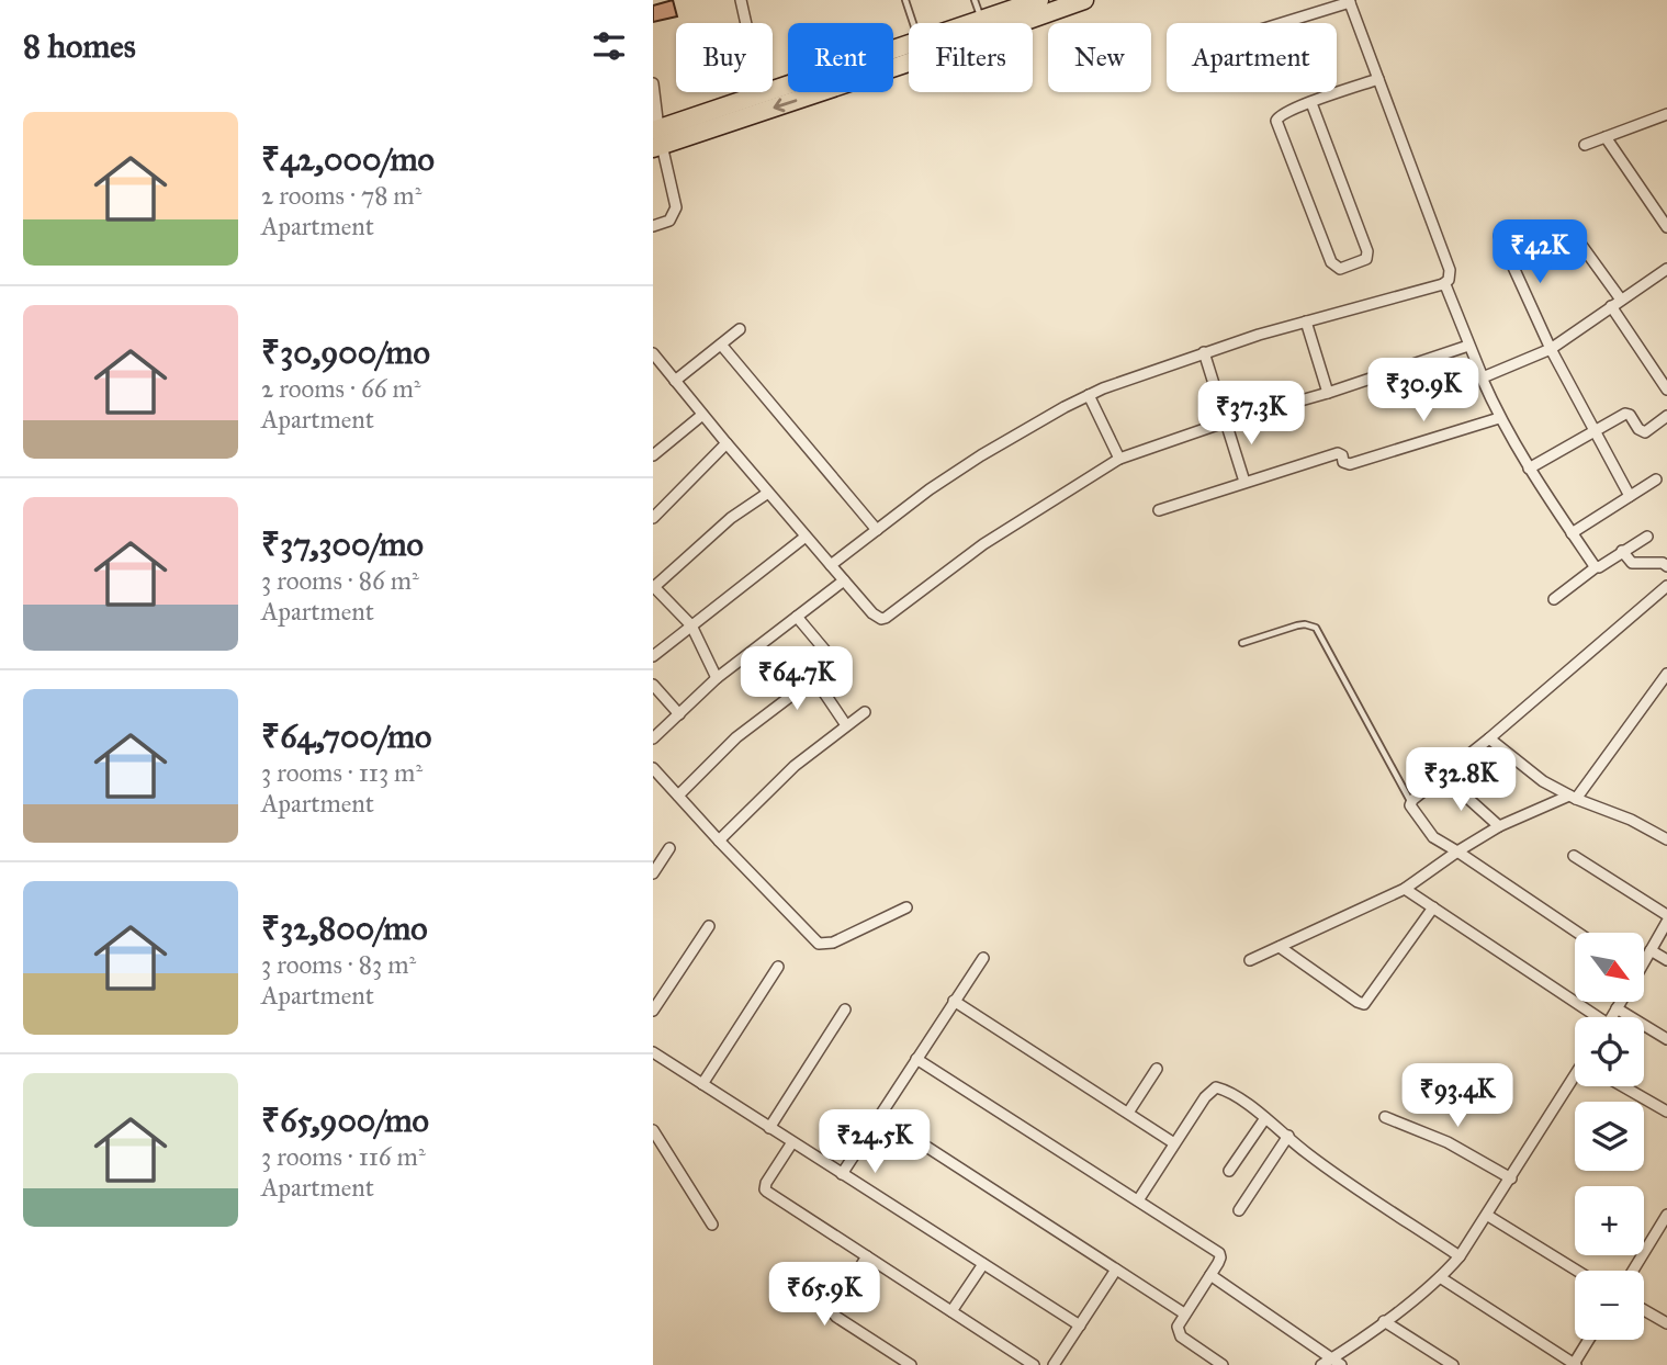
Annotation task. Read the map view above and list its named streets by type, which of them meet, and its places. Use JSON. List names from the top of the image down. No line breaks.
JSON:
{"north":"bottom right","page":{"heading":"8 homes","chip":["Buy","Rent","Filters","New","Apartment"],"list":[{"name":"₹42,000/mo","note":"2 rooms · 78 m² · Apartment"},{"name":"₹30,900/mo","note":"2 rooms · 66 m² · Apartment"},{"name":"₹37,300/mo","note":"3 rooms · 86 m² · Apartment"},{"name":"₹64,700/mo","note":"3 rooms · 113 m² · Apartment"},{"name":"₹32,800/mo","note":"3 rooms · 83 m² · Apartment"},{"name":"₹65,900/mo","note":"3 rooms · 116 m² · Apartment"}],"price":["₹42K","₹30.9K","₹37.3K","₹64.7K","₹32.8K","₹93.4K","₹24.5K","₹65.9K"],"map_buttons":["+","−"]}}
